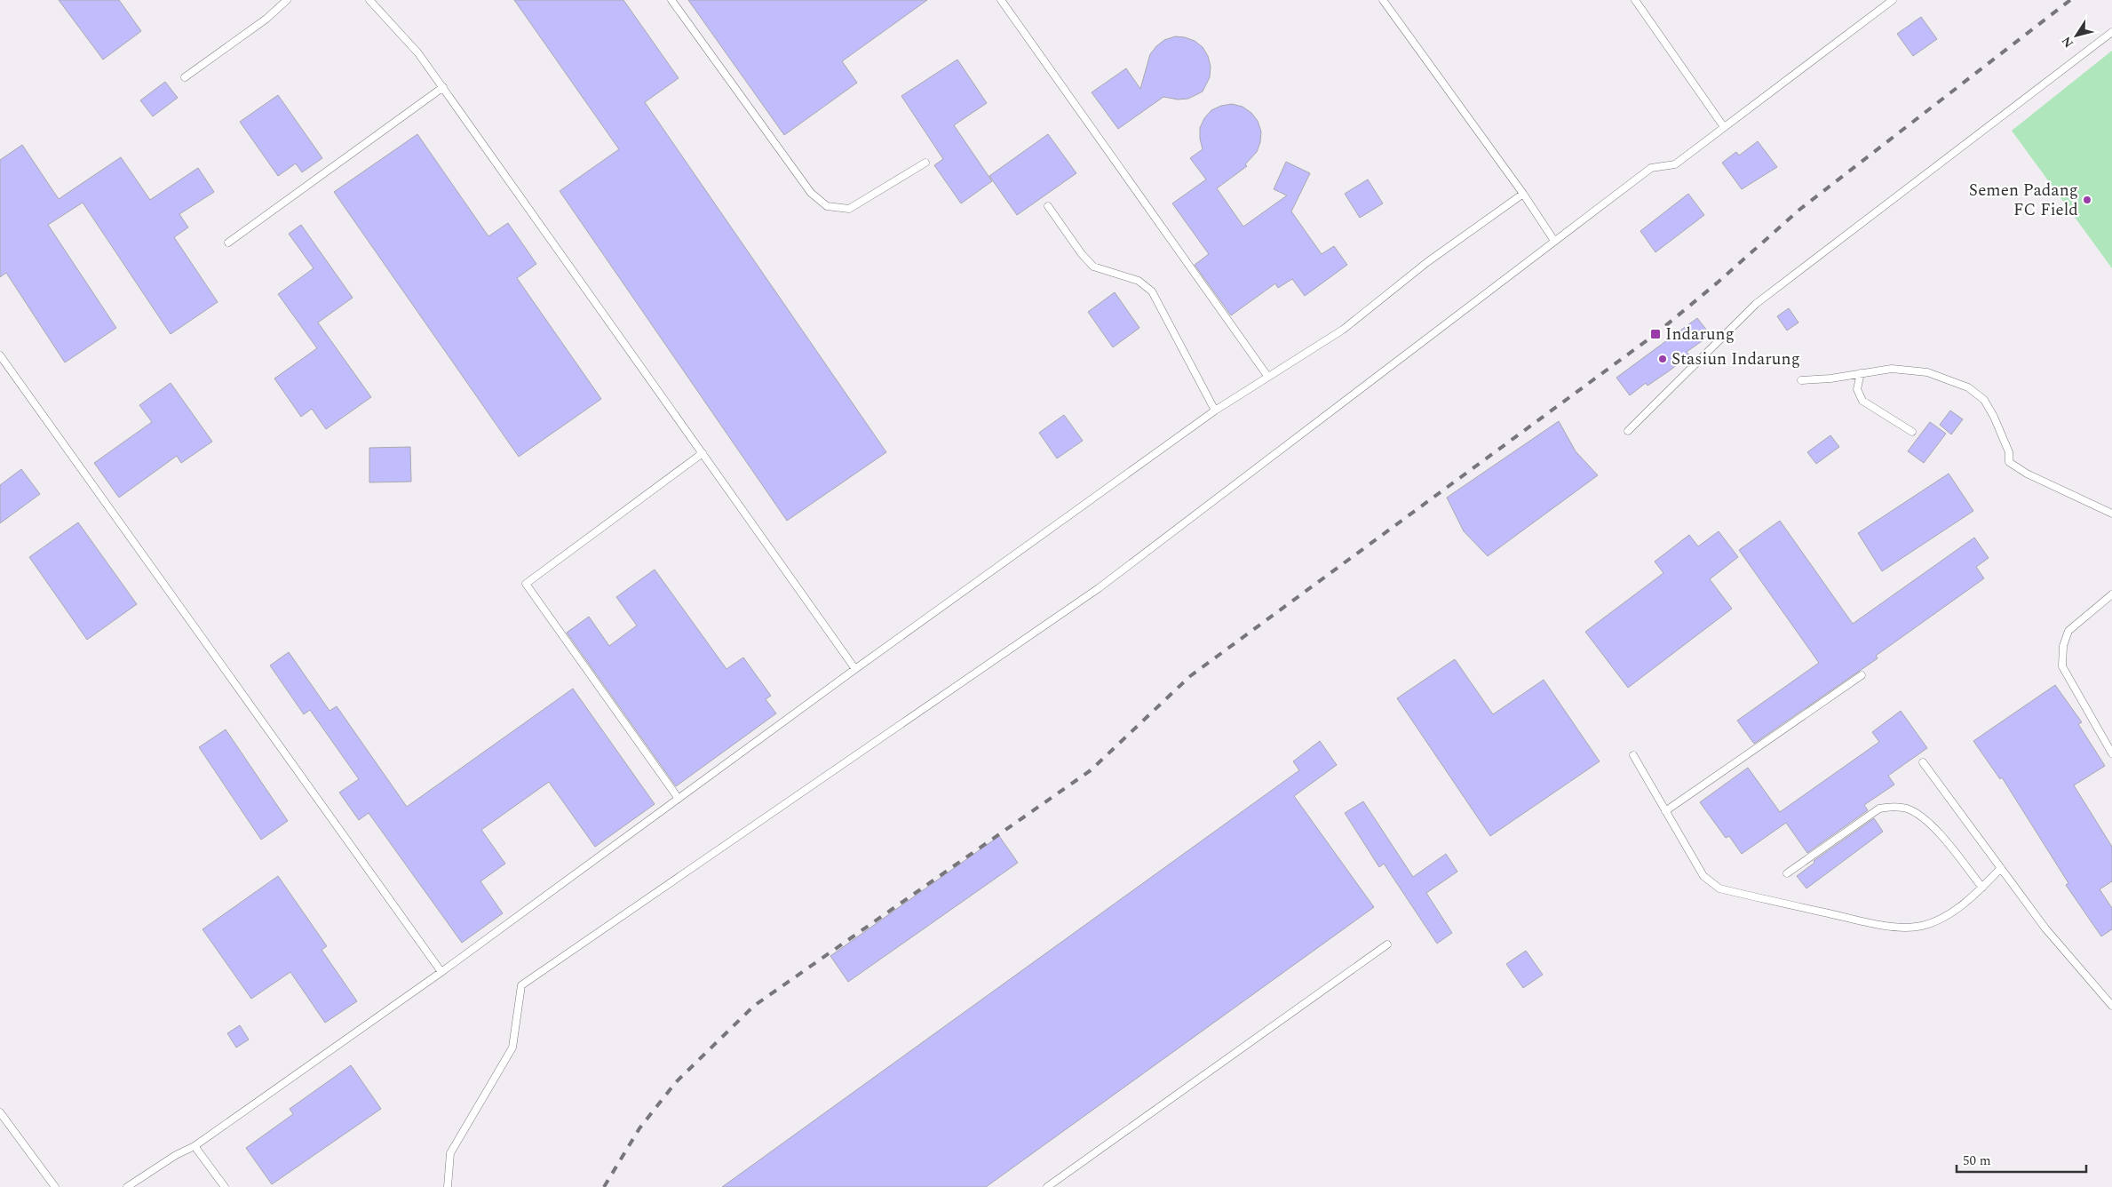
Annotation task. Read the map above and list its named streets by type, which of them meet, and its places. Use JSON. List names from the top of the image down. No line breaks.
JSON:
{"places":{"other":["Semen Padang FC Field","Stasiun Indarung"],"transit":["Indarung"]},"scale_bar":"50 m","north":"bottom left"}
